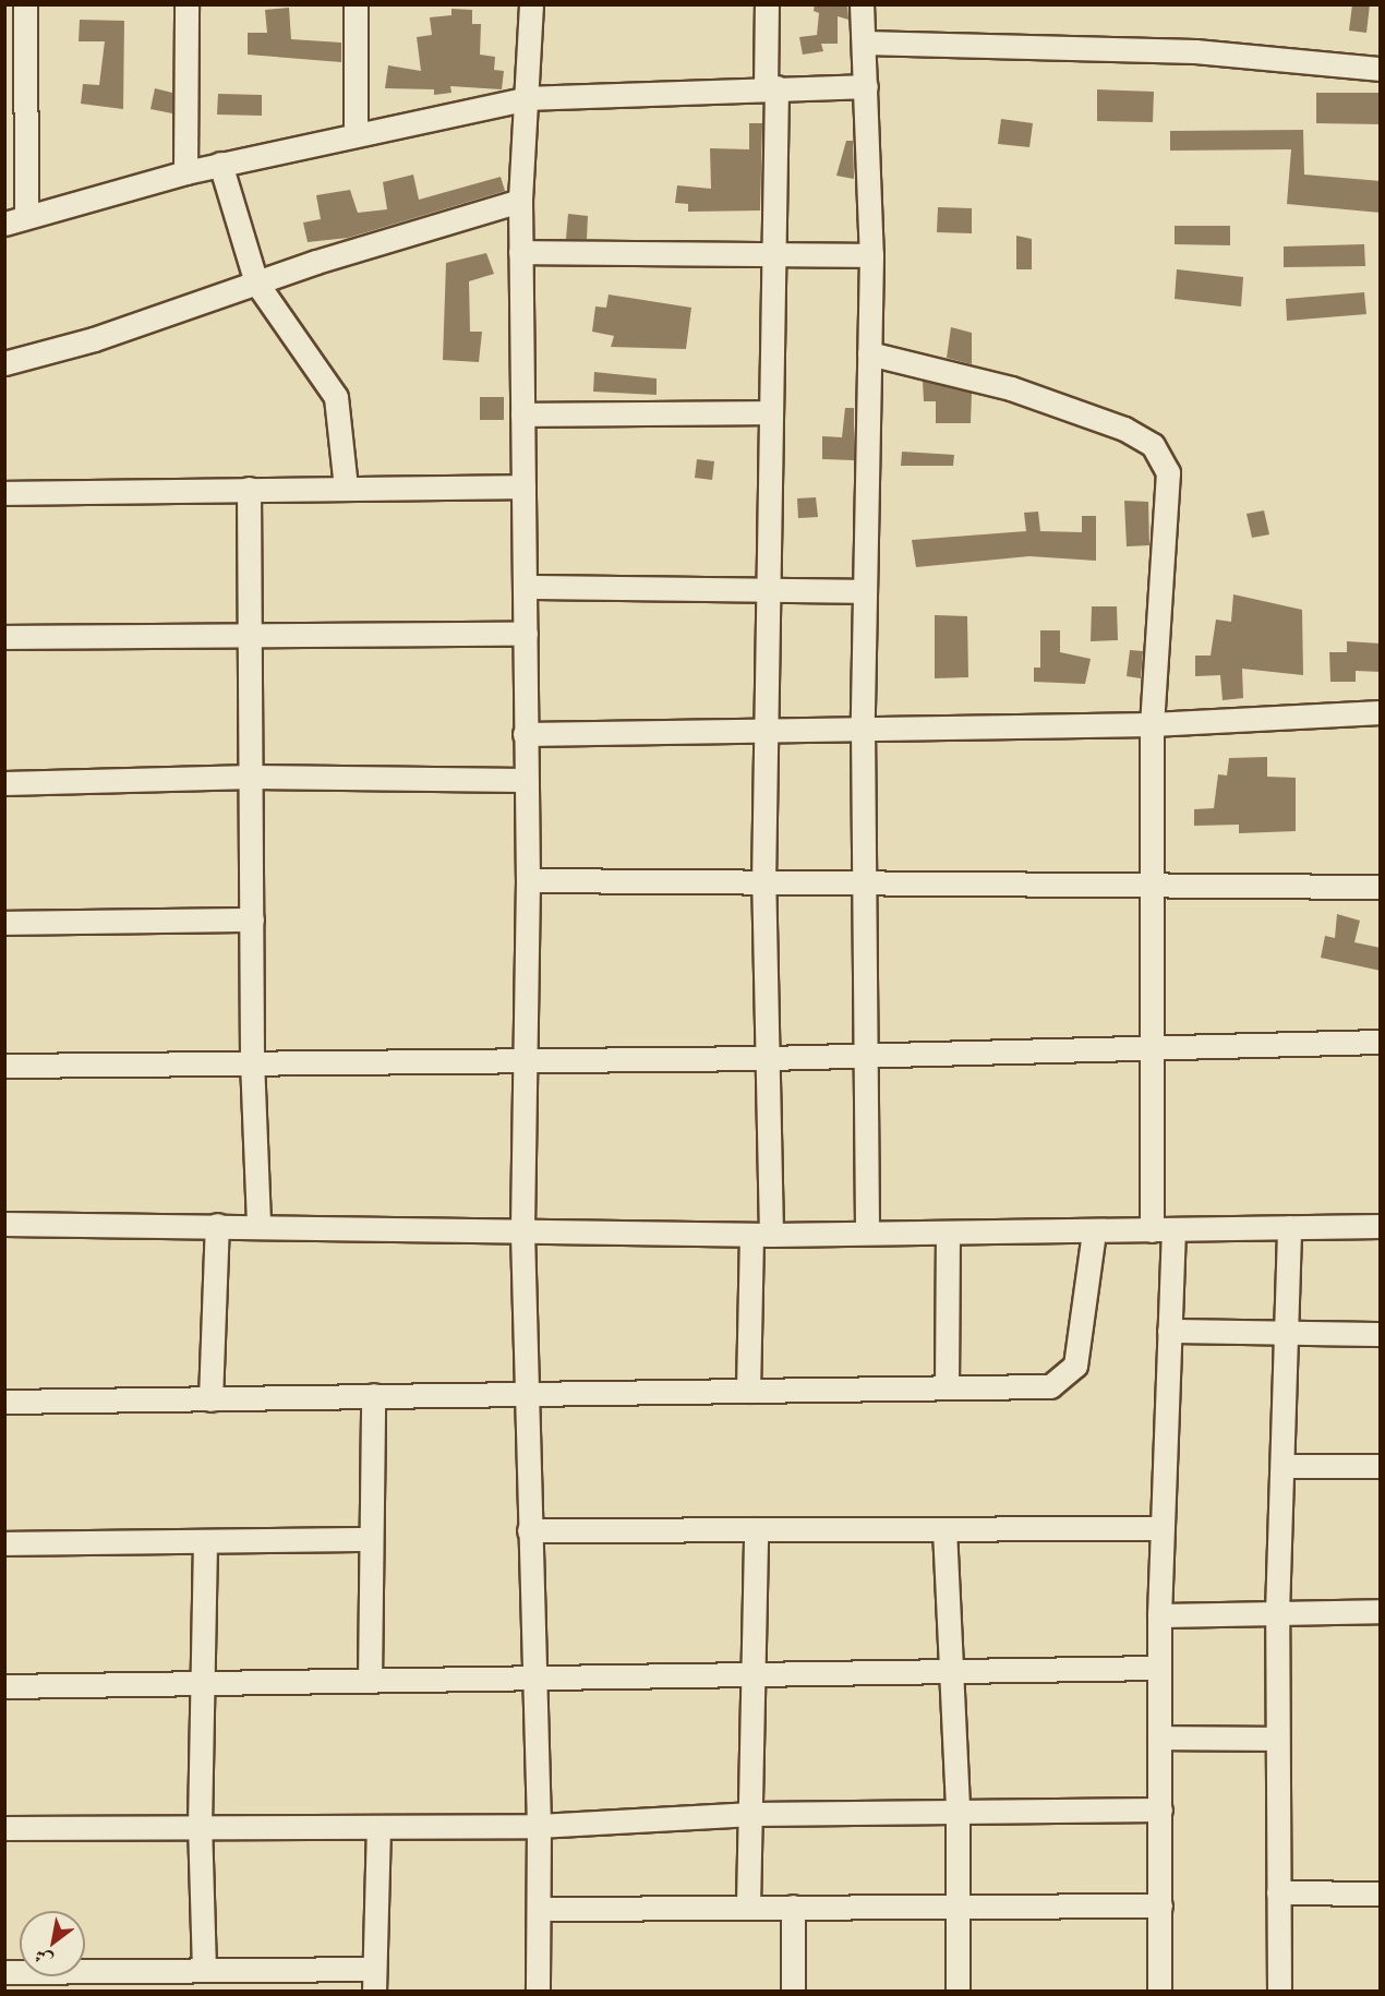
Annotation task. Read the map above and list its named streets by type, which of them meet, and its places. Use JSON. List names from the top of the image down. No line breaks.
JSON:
{"north":"bottom left"}
